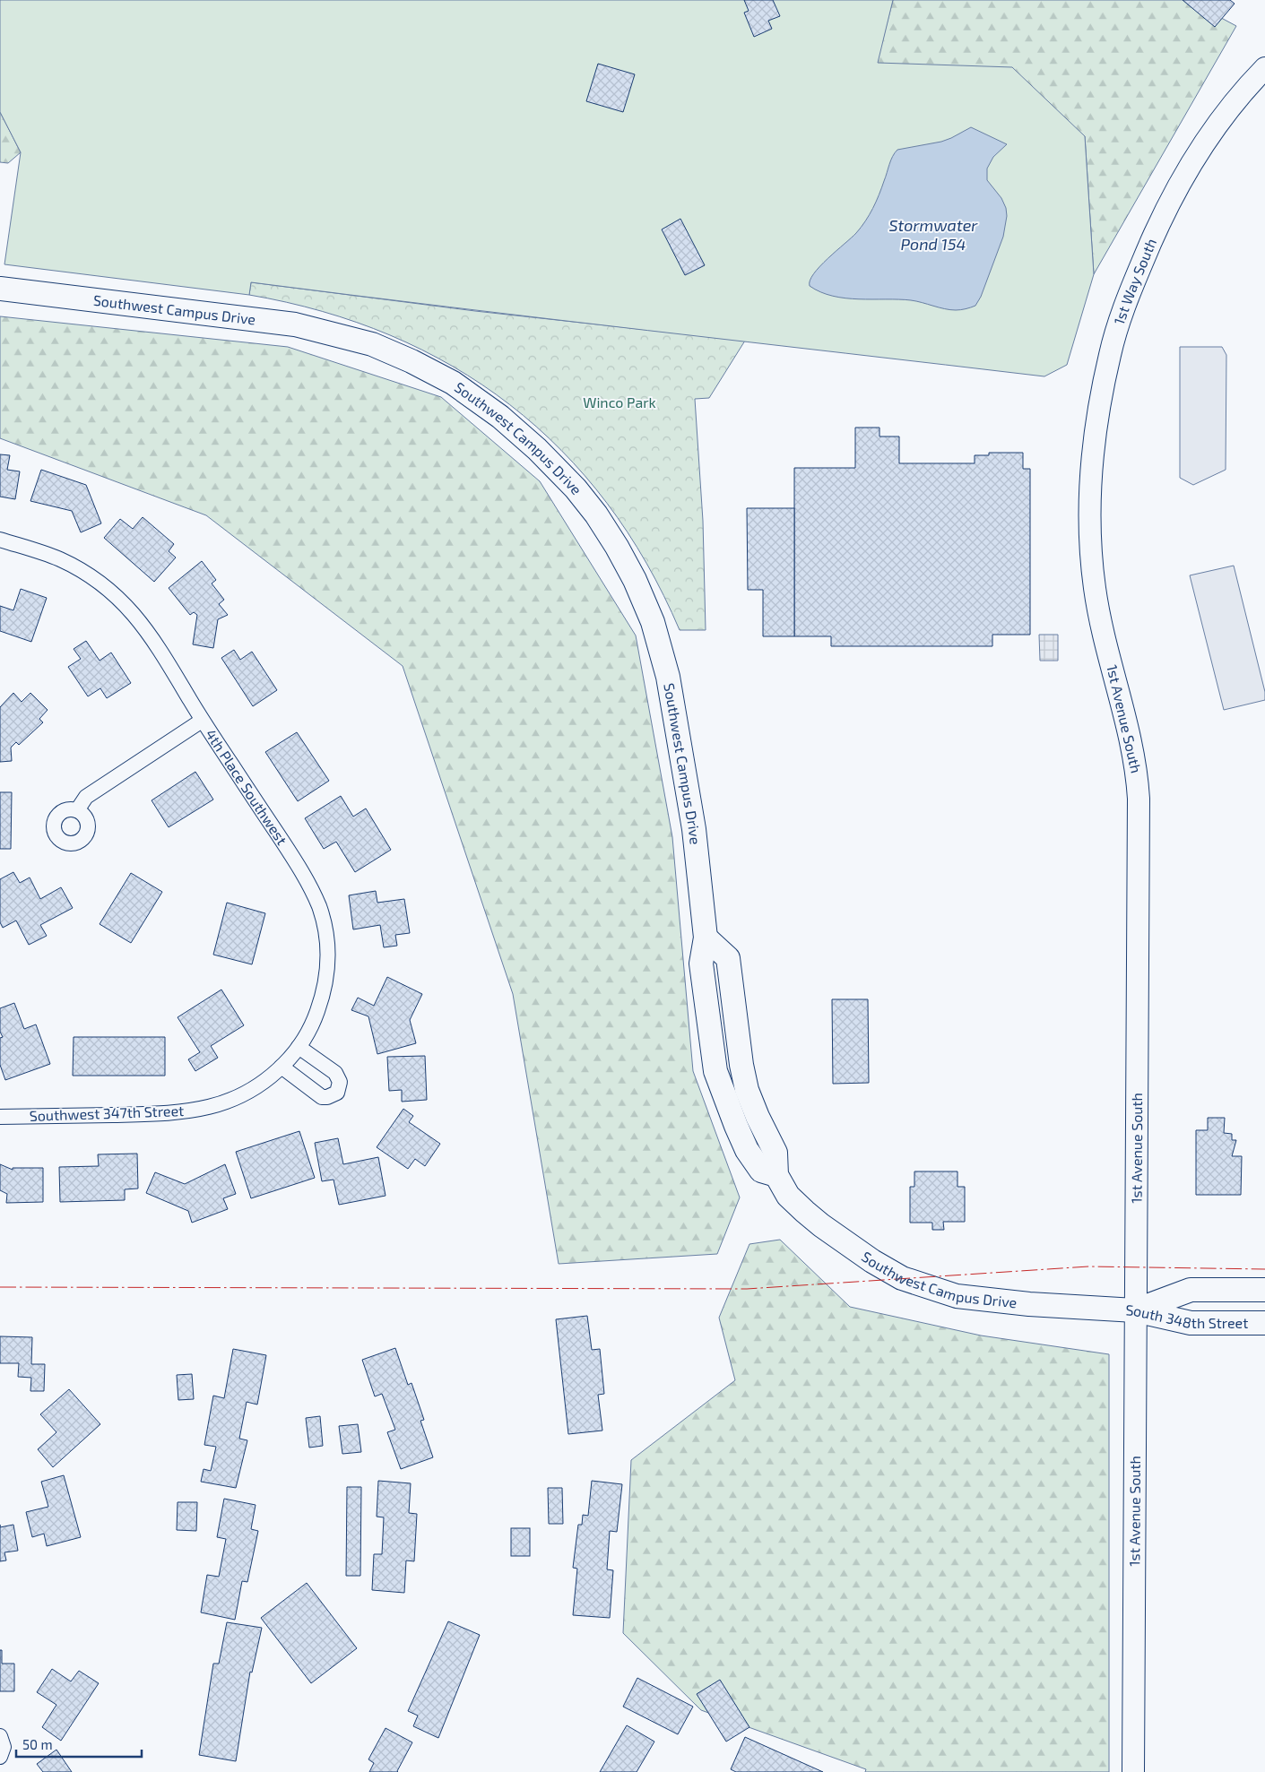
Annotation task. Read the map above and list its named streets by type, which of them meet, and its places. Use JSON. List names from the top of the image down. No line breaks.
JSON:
{"streets":{"main road":["1st Way South","Southwest Campus Drive","1st Avenue South","South 348th Street"],"street":["4th Place Southwest","Southwest 347th Street"]},"crossings":[["1st Way South","1st Avenue South"],["Southwest Campus Drive","1st Avenue South"],["Southwest Campus Drive","South 348th Street"],["1st Avenue South","South 348th Street"],["4th Place Southwest","Southwest 347th Street"]],"water":["Stormwater Pond 154"],"parks":["Winco Park"],"scale_bar":"50 m"}
